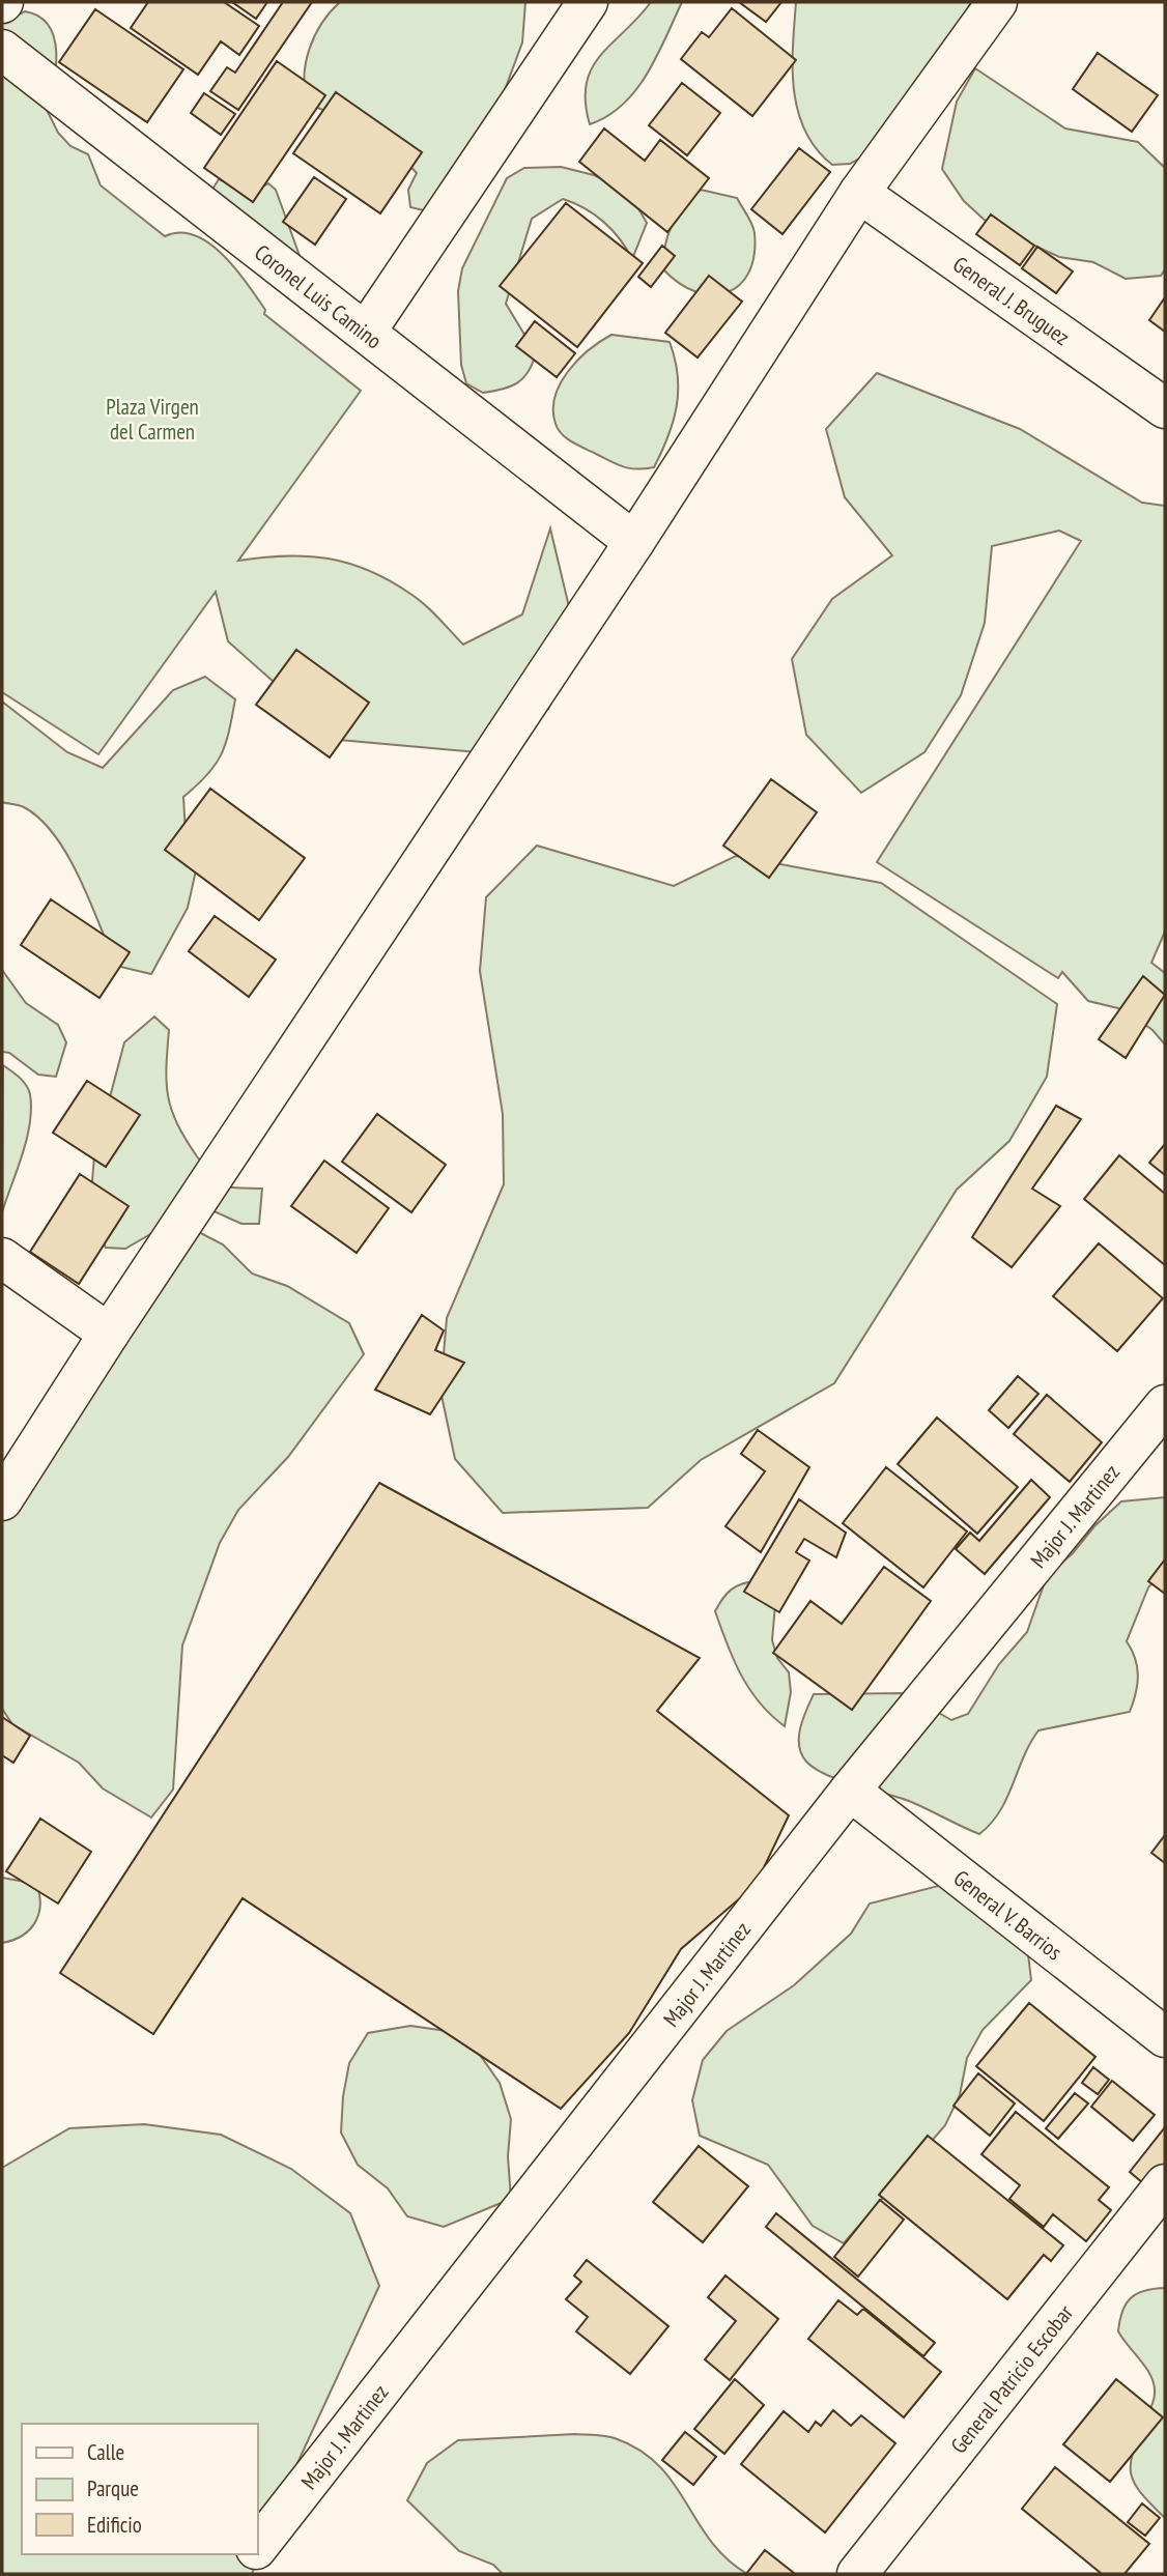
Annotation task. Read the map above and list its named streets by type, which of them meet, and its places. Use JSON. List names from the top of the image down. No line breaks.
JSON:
{"streets":{"street":["Coronel Luis Camino","General J. Bruguez","Major J. Martinez","General V. Barrios","General Patricio Escobar"]},"crossings":[["Major J. Martinez","General V. Barrios"]],"parks":["Plaza Virgen del Carmen"],"legend":["Calle","Parque","Edificio"]}
